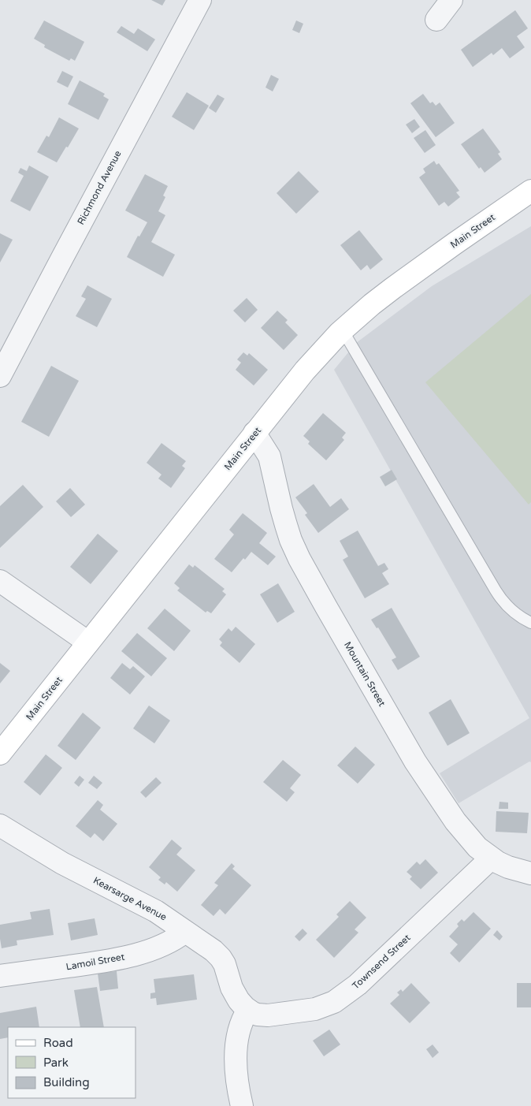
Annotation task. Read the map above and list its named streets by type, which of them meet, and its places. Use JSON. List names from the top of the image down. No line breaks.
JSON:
{"streets":{"main road":["Main Street"],"street":["Richmond Avenue","Mountain Street","Kearsarge Avenue","Lamoil Street","Townsend Street"]},"crossings":[["Main Street","Mountain Street"],["Mountain Street","Townsend Street"],["Kearsarge Avenue","Lamoil Street"],["Kearsarge Avenue","Townsend Street"]],"legend":["Road","Park","Building"]}
